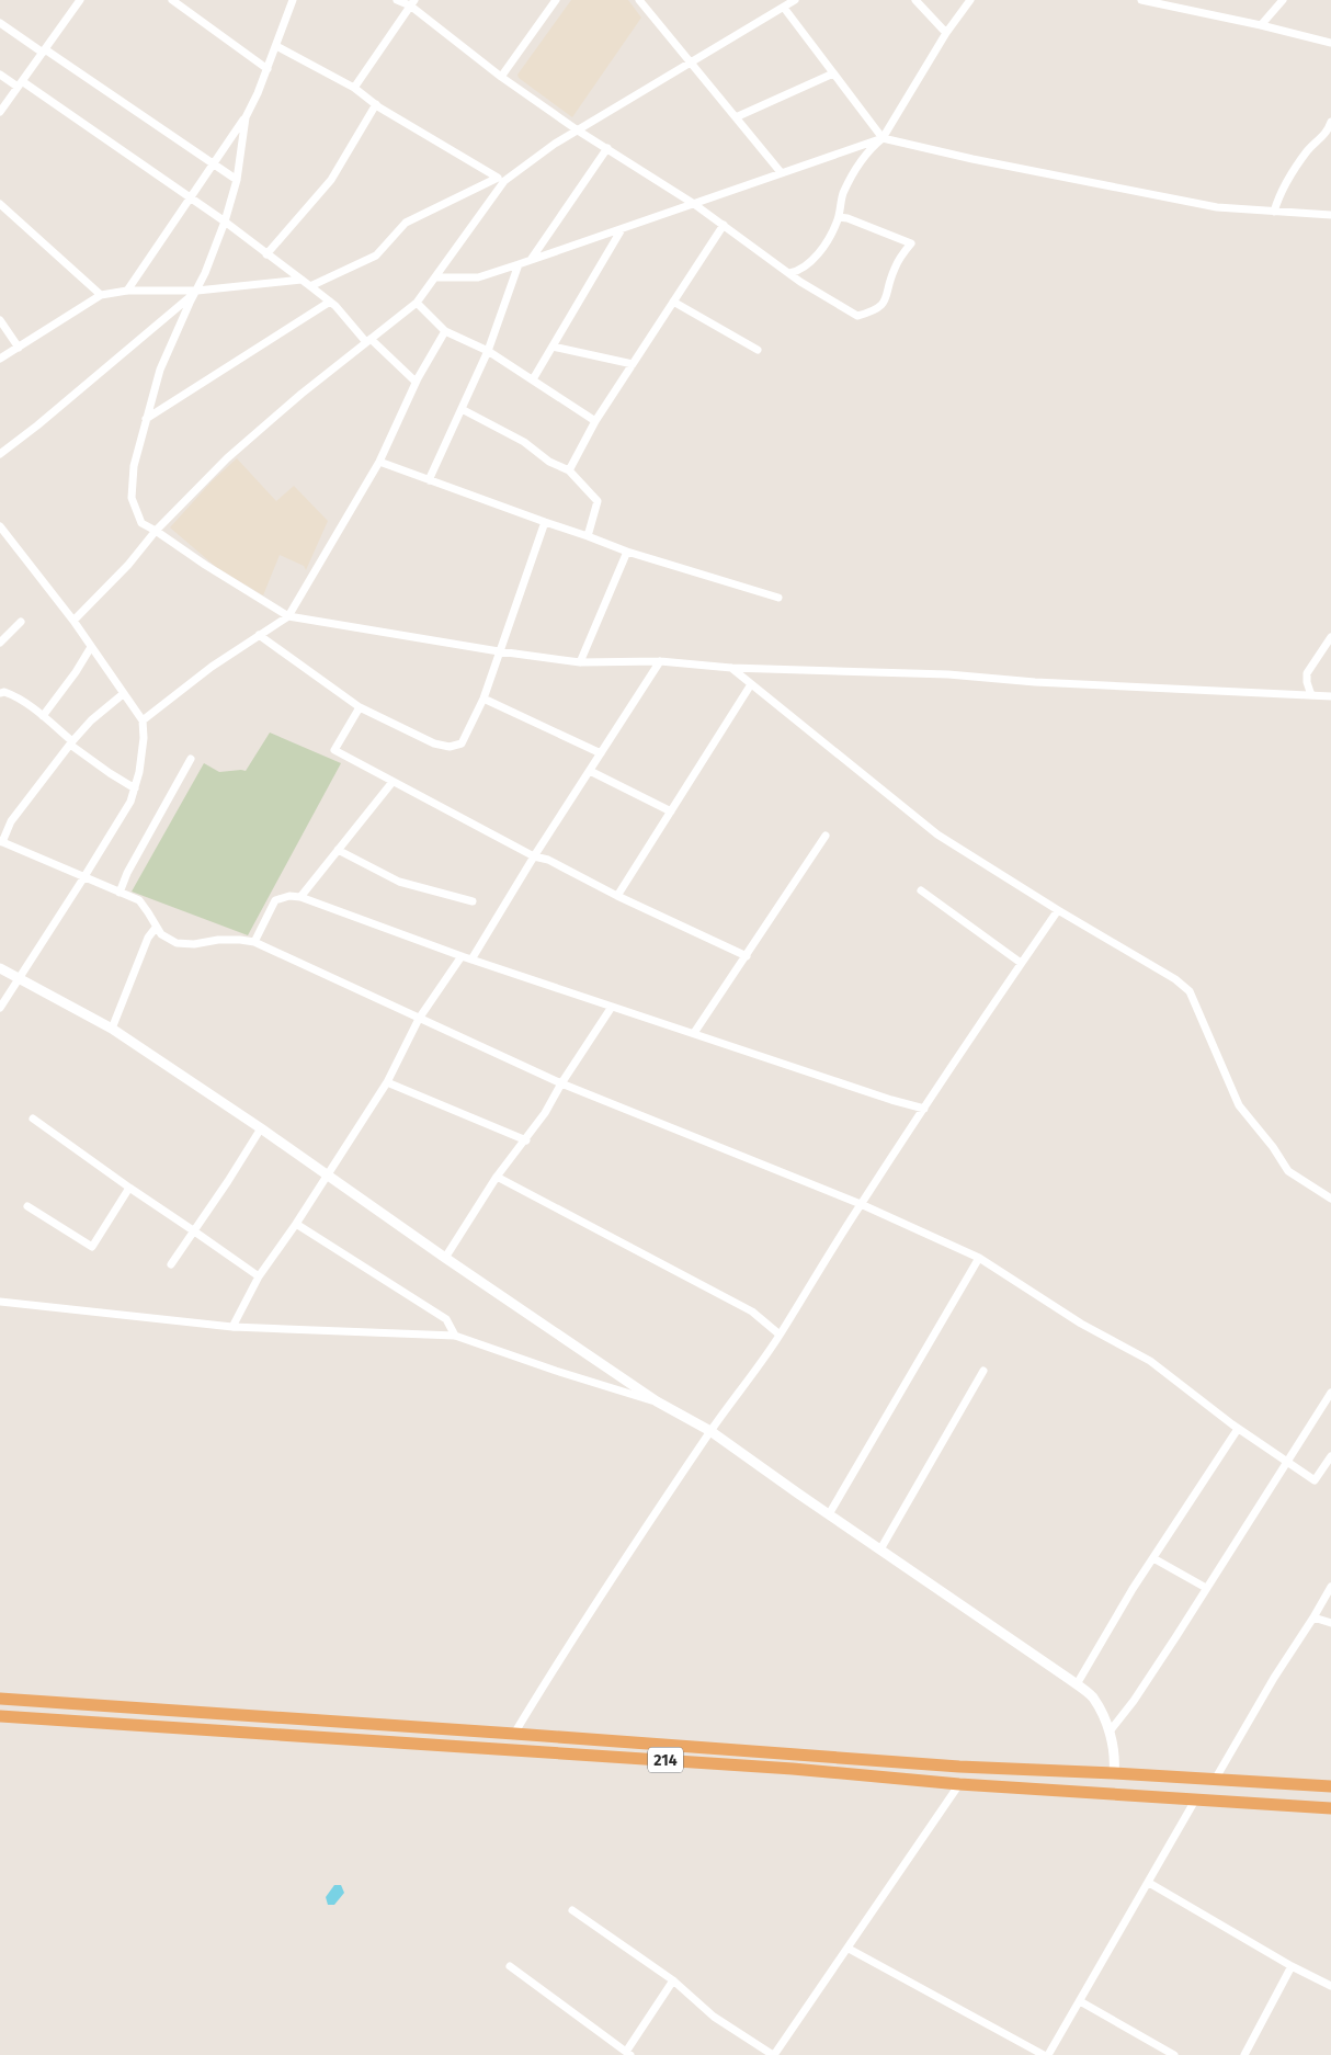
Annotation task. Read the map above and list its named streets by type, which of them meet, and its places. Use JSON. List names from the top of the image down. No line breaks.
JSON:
{"streets":{"highway":["214"]}}
